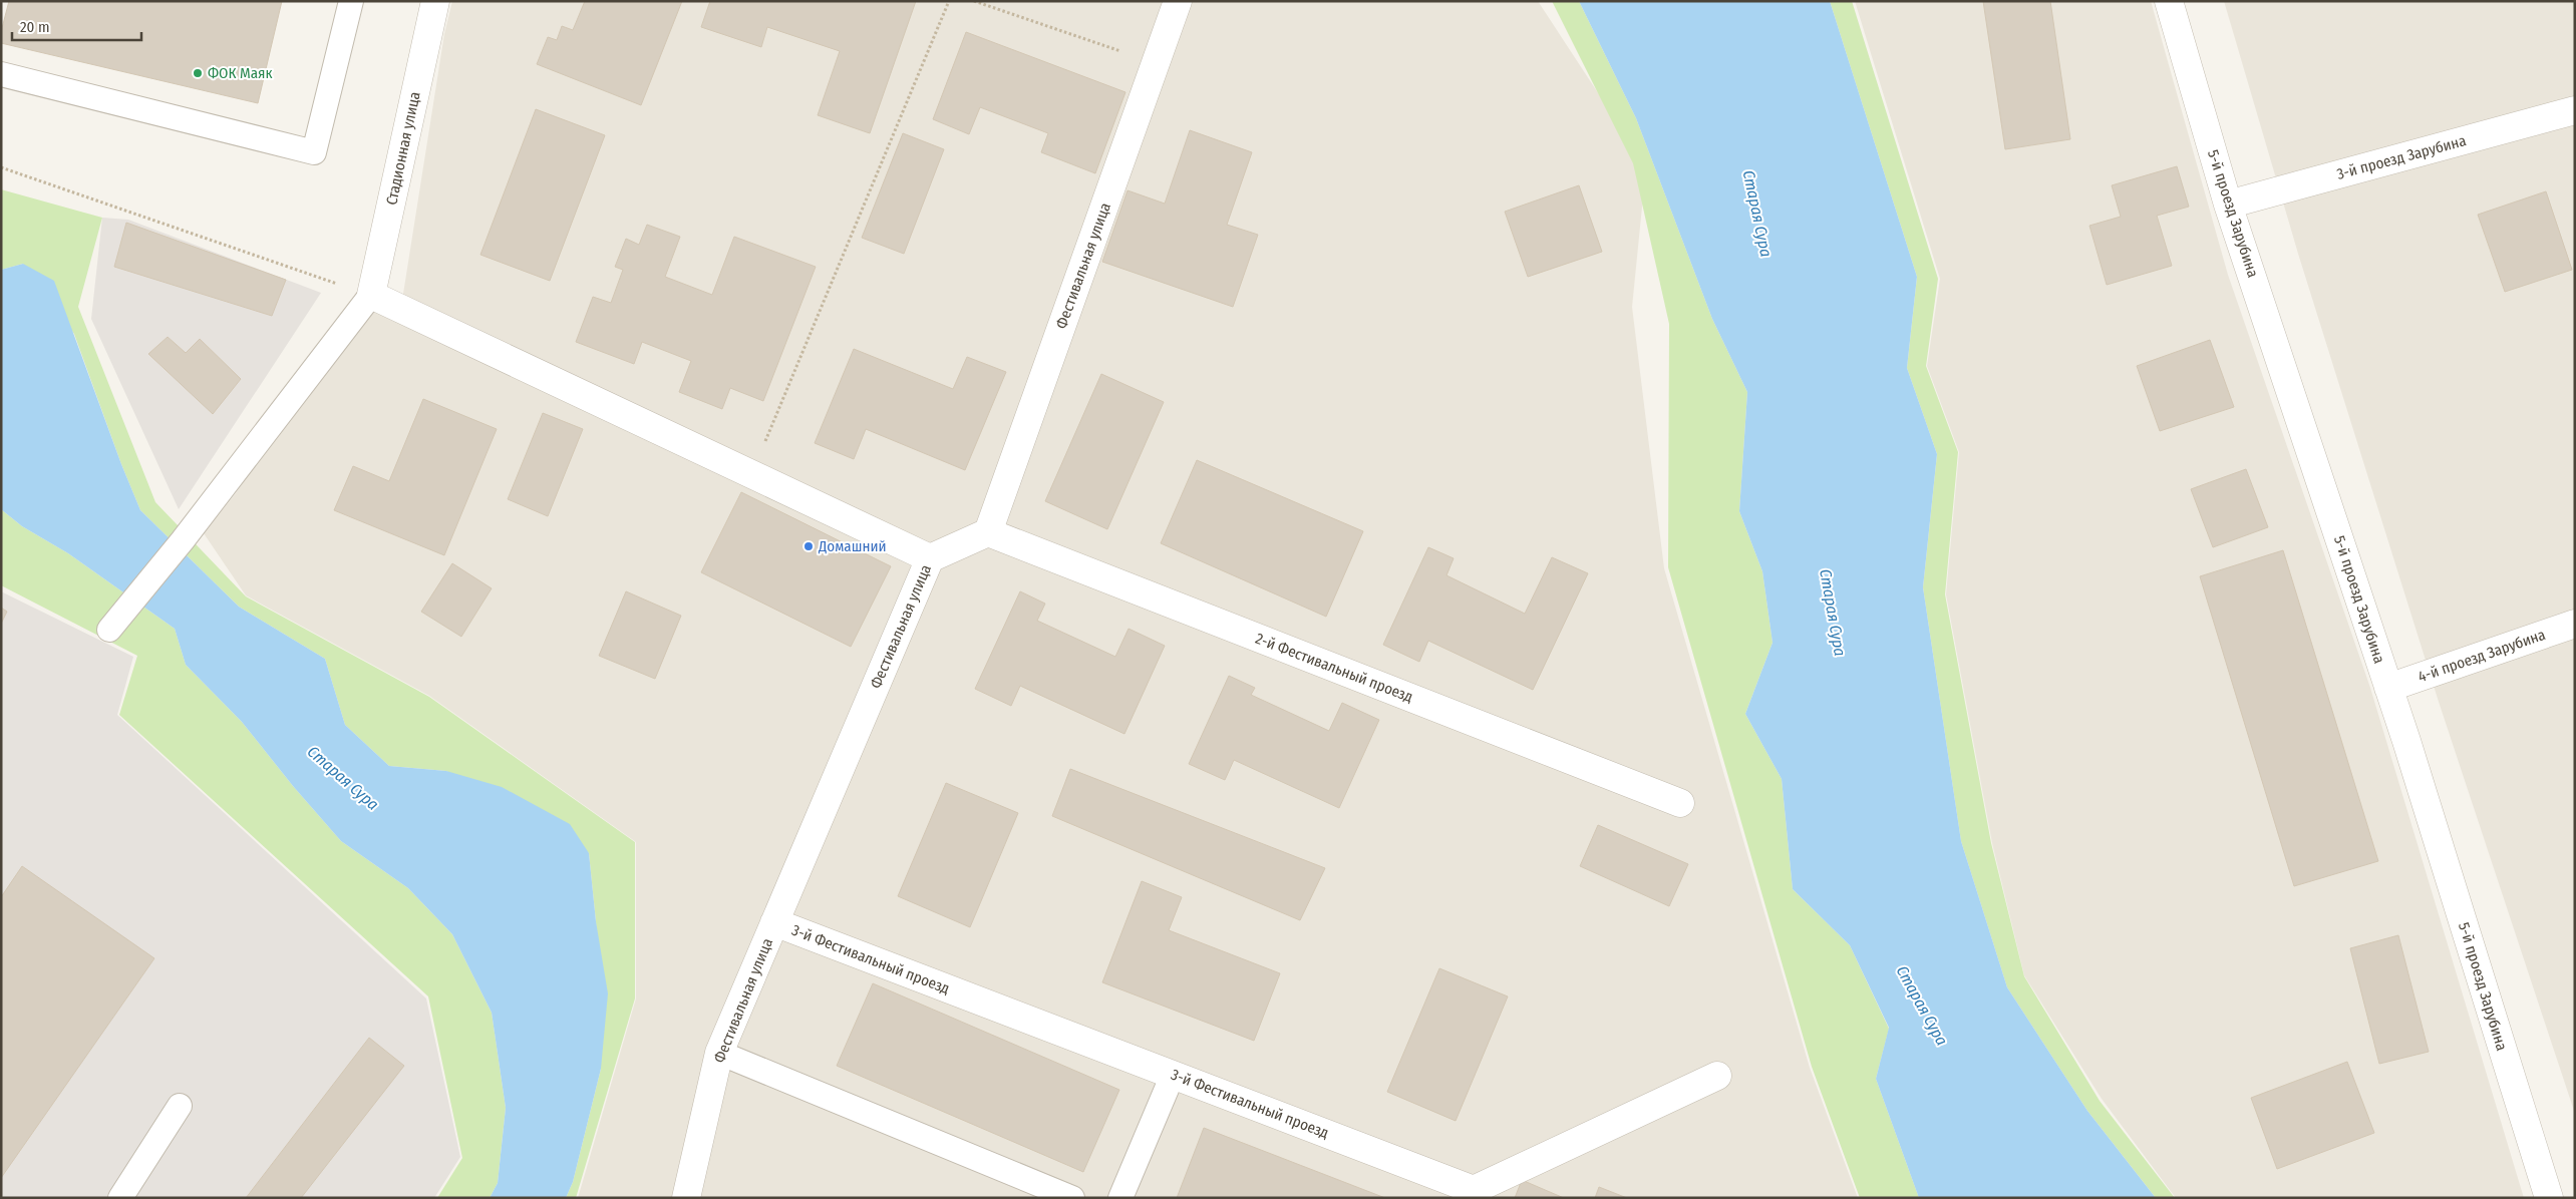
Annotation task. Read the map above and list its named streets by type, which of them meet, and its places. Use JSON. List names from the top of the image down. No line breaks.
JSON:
{"streets":{"street":["Стадионная улица","3-й проезд Зарубина","5-й проезд Зарубина","Фестивальная улица","4-й проезд Зарубина","2-й Фестивальный проезд","3-й Фестивальный проезд"]},"crossings":[["3-й проезд Зарубина","5-й проезд Зарубина"],["5-й проезд Зарубина","4-й проезд Зарубина"],["Фестивальная улица","2-й Фестивальный проезд"],["Фестивальная улица","3-й Фестивальный проезд"]],"water":["Старая Сура"],"places":["ФОК Маяк","Домашний"],"scale_bar":"20 m"}
